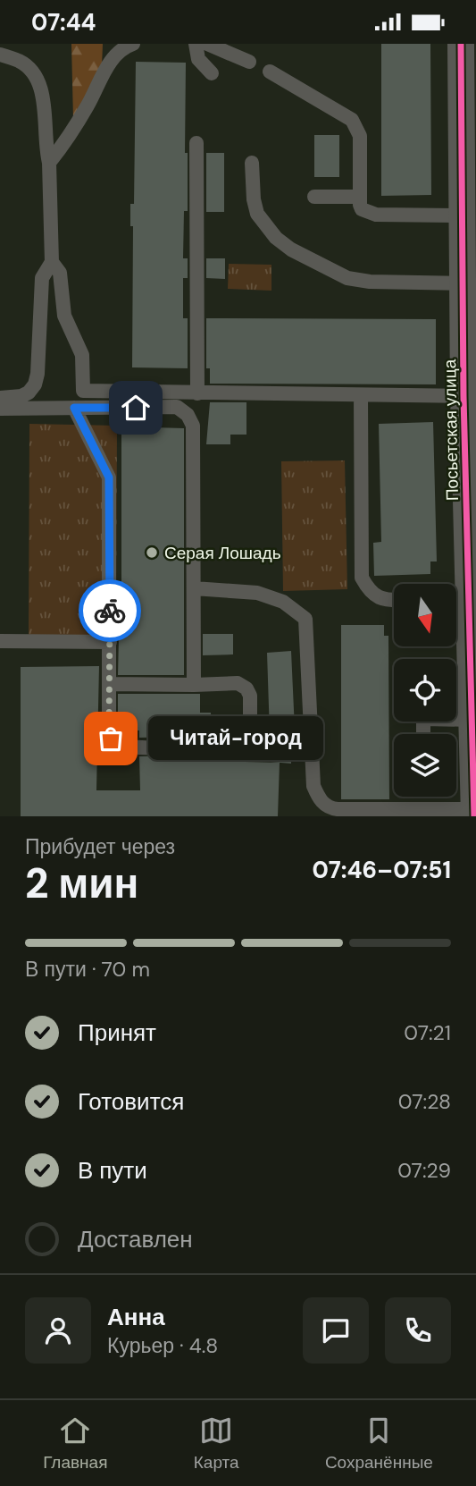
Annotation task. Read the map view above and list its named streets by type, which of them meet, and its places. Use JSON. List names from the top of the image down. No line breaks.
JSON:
{"streets":{"street":["Посьетская улица"]},"places":["Серая Лошадь","Читай-город"],"north":"bottom","page":{"status":"07:44","bubble":"Читай-город","heading":["2 мин","Прибудет через","07:46–07:51"],"panel":["Анна","Курьер · 4.8"],"bar":"В пути · 70 m","list":[["Принят","07:21"],["Готовится","07:28"],["В пути","07:29"],"Доставлен"],"tabs":["Главная","Карта","Сохранённые"]}}
